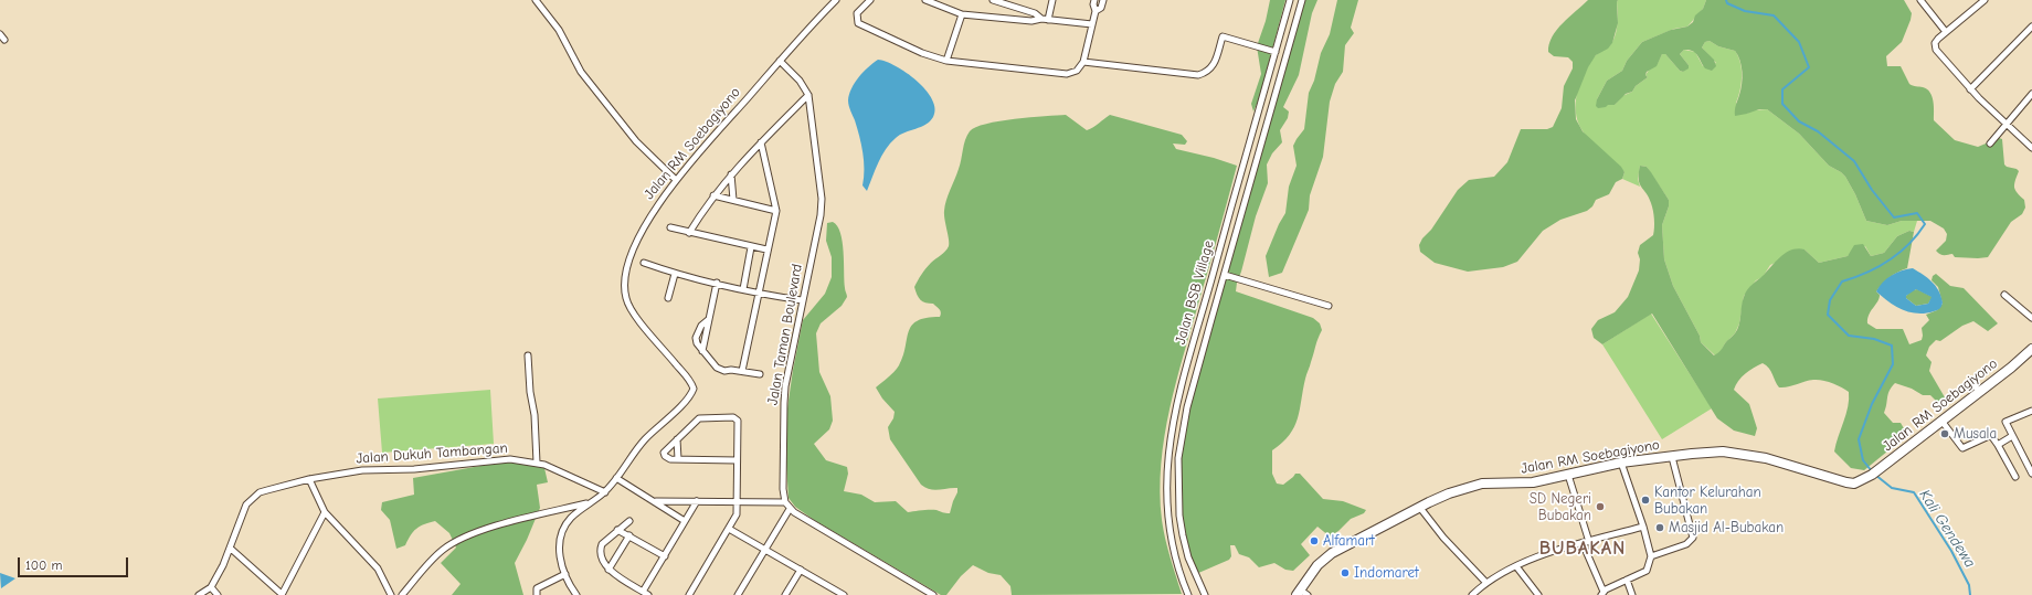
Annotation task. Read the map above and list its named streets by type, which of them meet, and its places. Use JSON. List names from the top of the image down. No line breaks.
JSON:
{"streets":{"main road":["Jalan RM Soebagiyono"],"street":["Jalan BSB Village","Jalan Taman Boulevard","Jalan Dukuh Tambangan"]},"crossings":[["Jalan RM Soebagiyono","Jalan Taman Boulevard"],["Jalan RM Soebagiyono","Jalan Dukuh Tambangan"]],"districts":["BUBAKAN"],"water":["Kali Gendewa"],"places":["Musala","Kantor Kelurahan Bubakan","SD Negeri Bubakan","Masjid Al-Bubakan","Alfamart","Indomaret"],"scale_bar":"100 m"}
